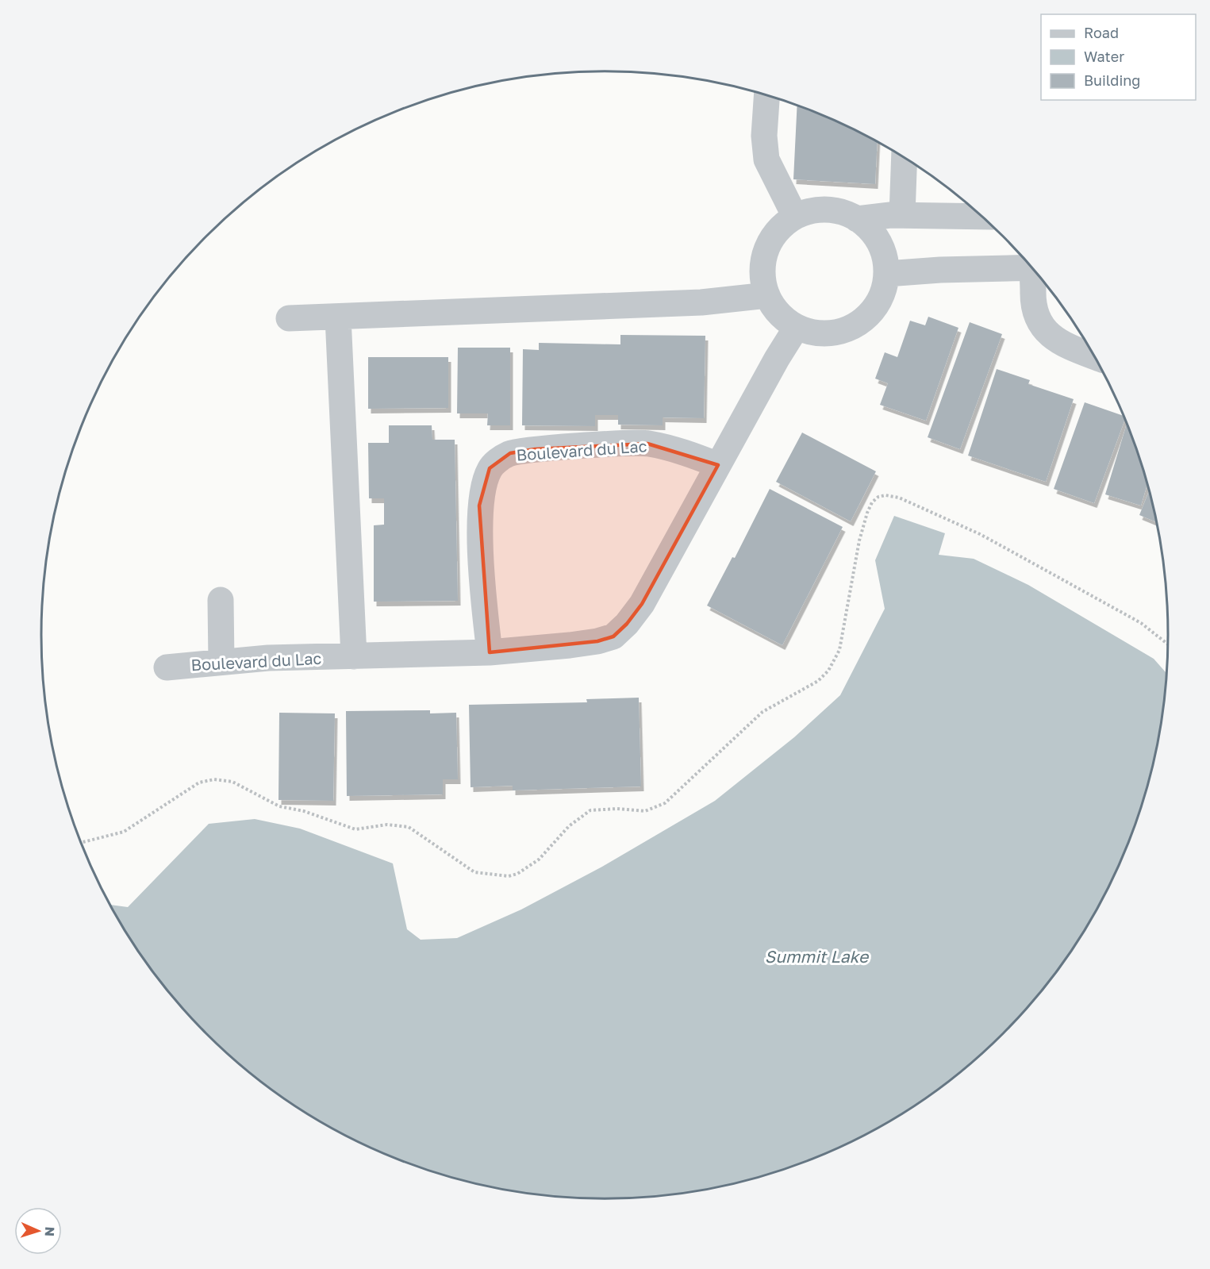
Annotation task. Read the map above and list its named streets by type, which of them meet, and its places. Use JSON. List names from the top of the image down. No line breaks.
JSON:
{"streets":{"street":["Boulevard du Lac"]},"water":["Summit Lake"],"legend":["Road","Water","Building"],"north":"right"}
